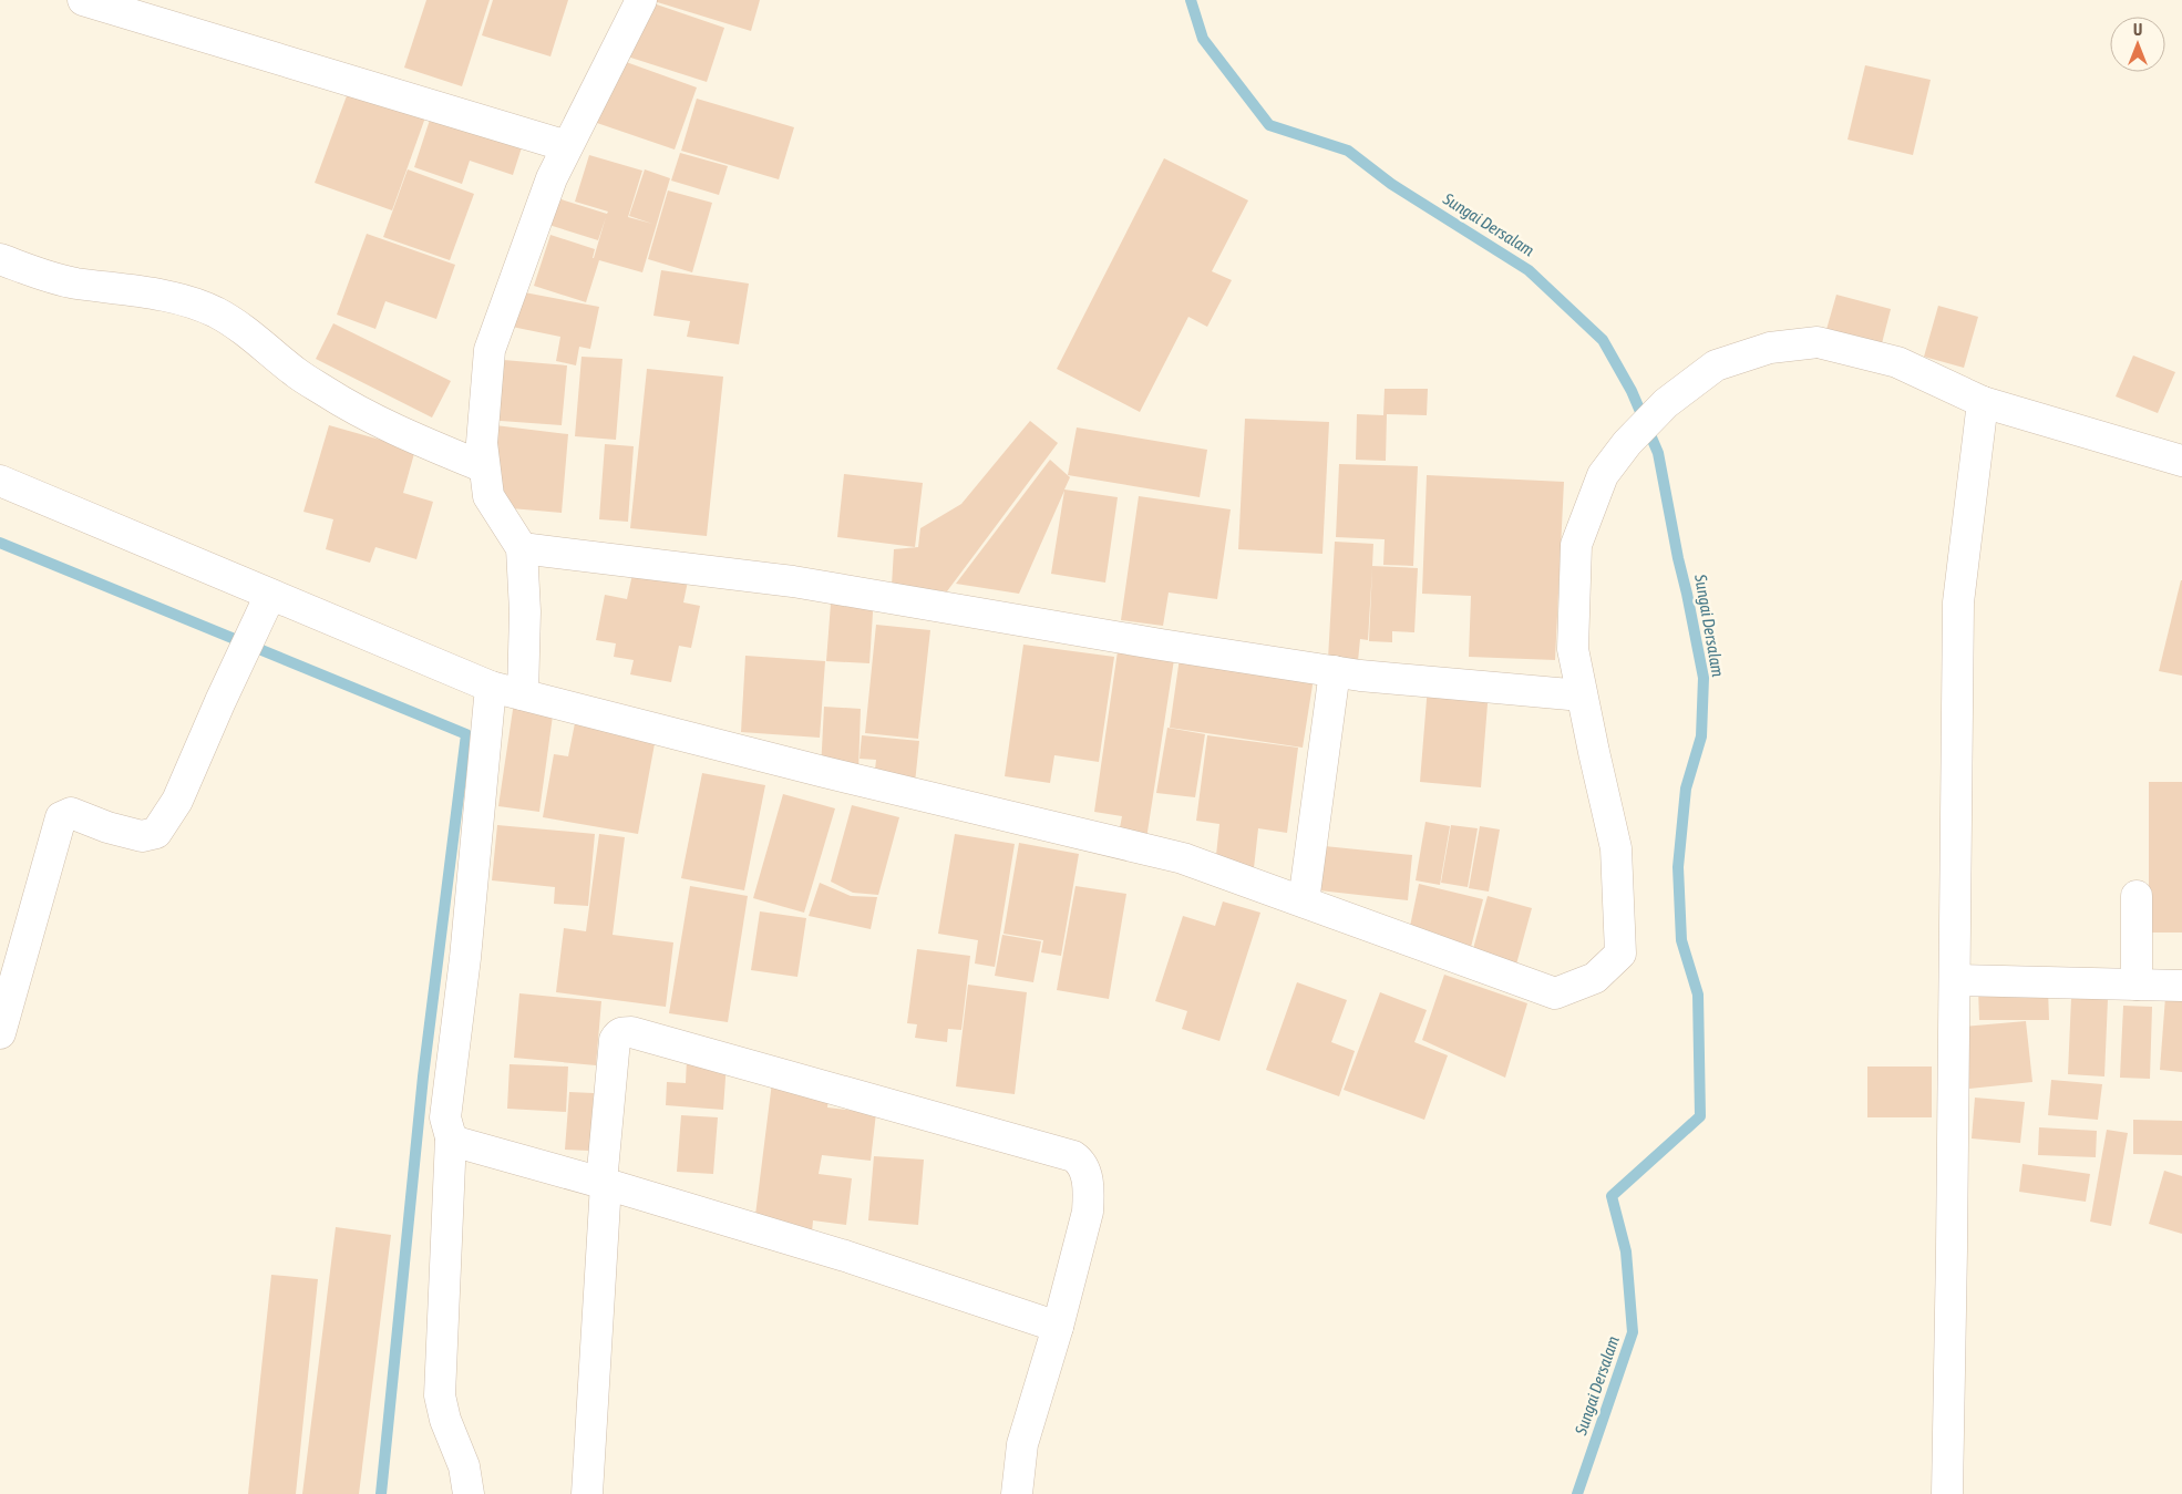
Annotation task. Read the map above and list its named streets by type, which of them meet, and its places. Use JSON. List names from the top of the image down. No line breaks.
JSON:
{"water":["Sungai Dersalam"],"north":"top"}
